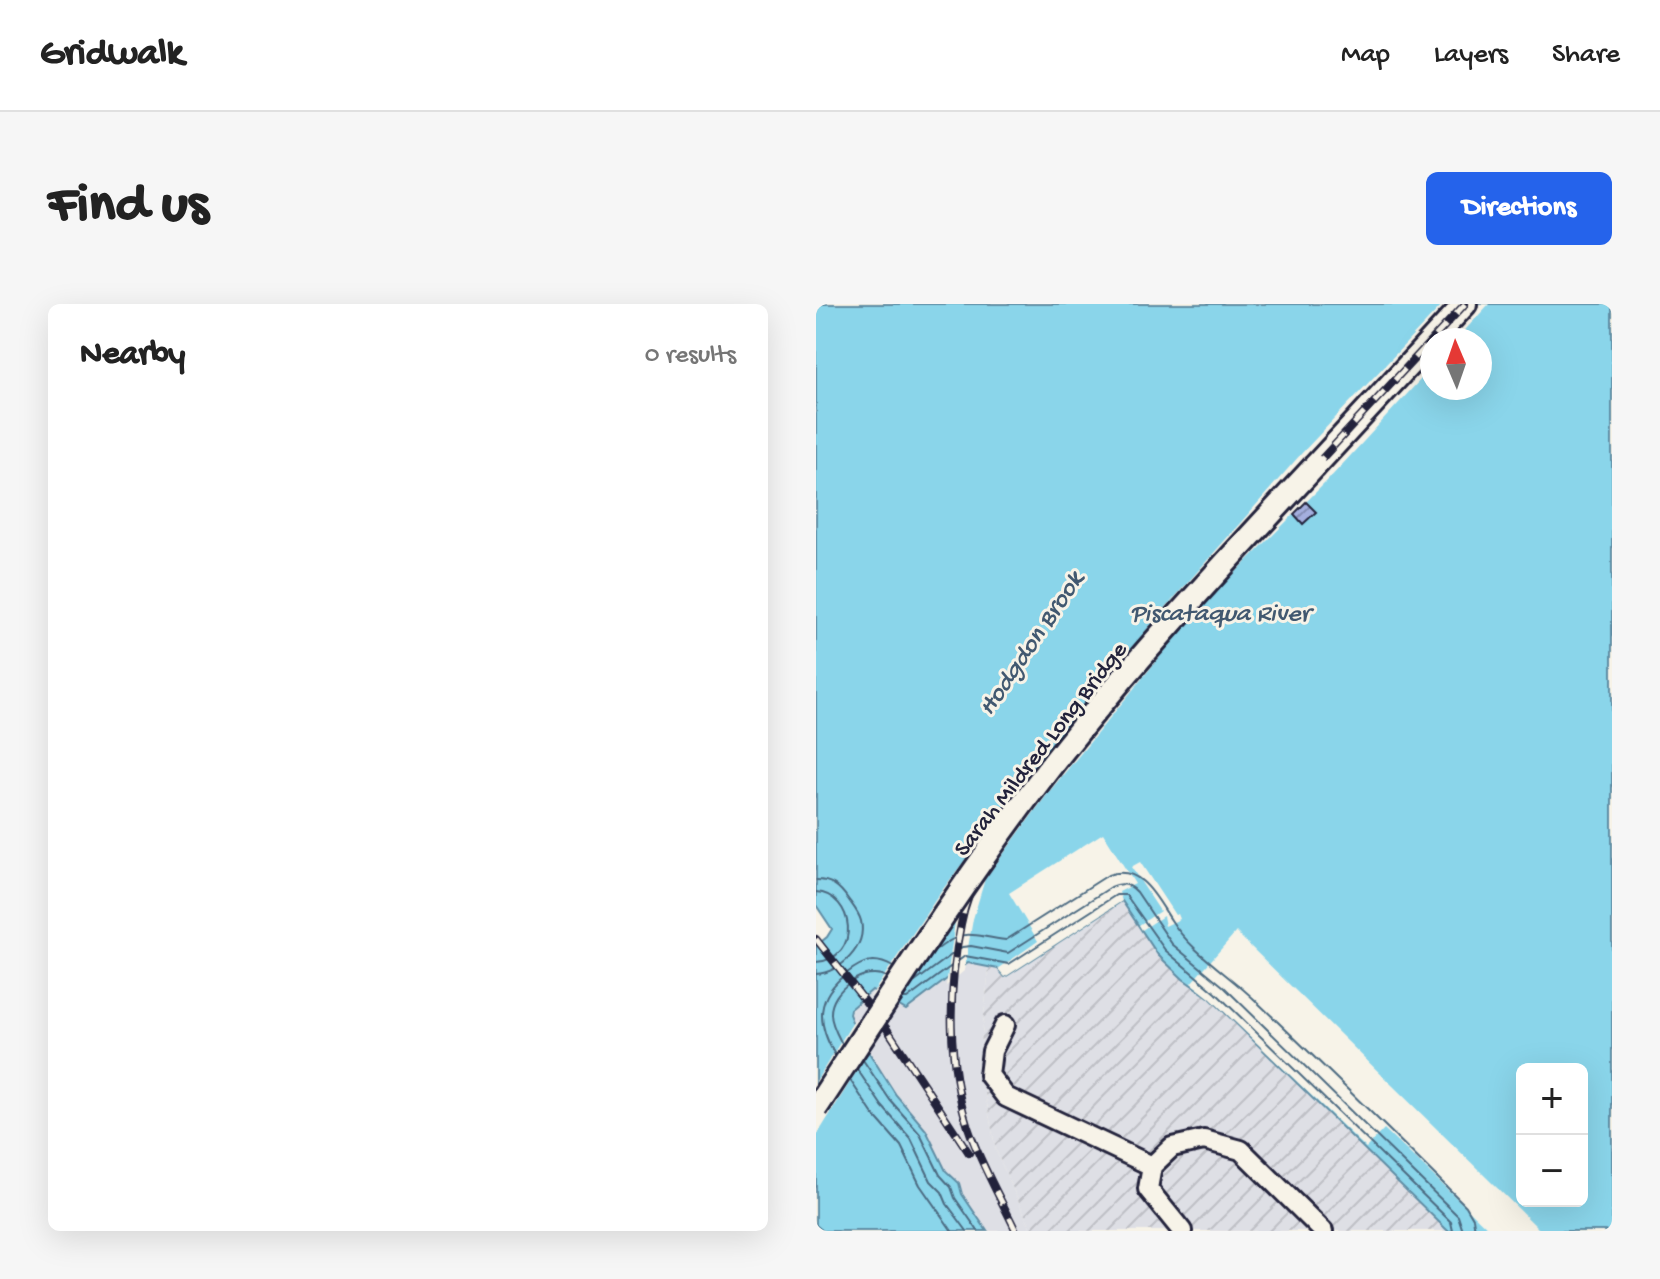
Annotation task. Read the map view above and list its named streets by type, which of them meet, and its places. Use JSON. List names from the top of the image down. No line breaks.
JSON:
{"streets":{"main road":["Sarah Mildred Long Bridge"]},"water":["Piscataqua River","Hodgdon Brook"],"north":"top","page":{"header":"Gridwalk","nav":["Map","Layers","Share"],"buttons":"Directions","title":"Find us","heading":["Nearby","0 results"],"map_buttons":["+","−"]}}
